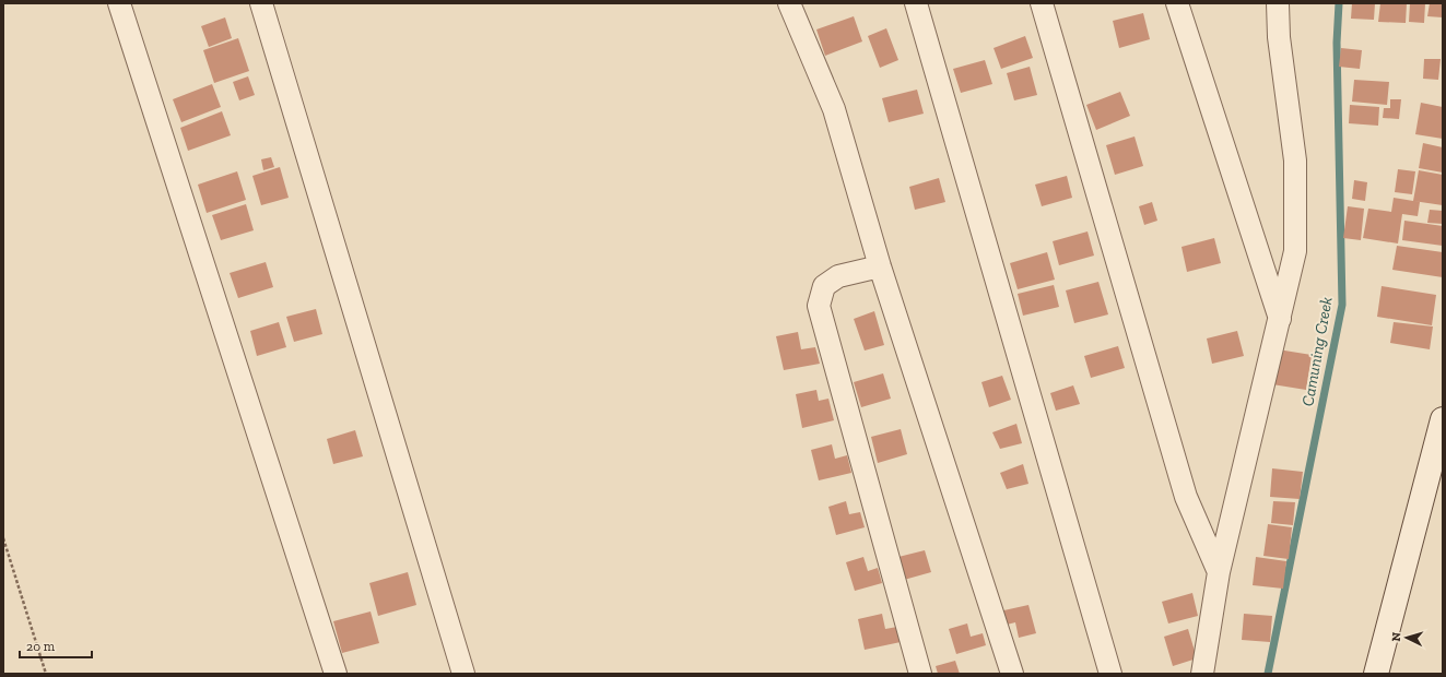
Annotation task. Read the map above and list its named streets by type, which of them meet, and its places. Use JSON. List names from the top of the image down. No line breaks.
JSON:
{"water":["Camuning Creek"],"scale_bar":"20 m","north":"left"}
